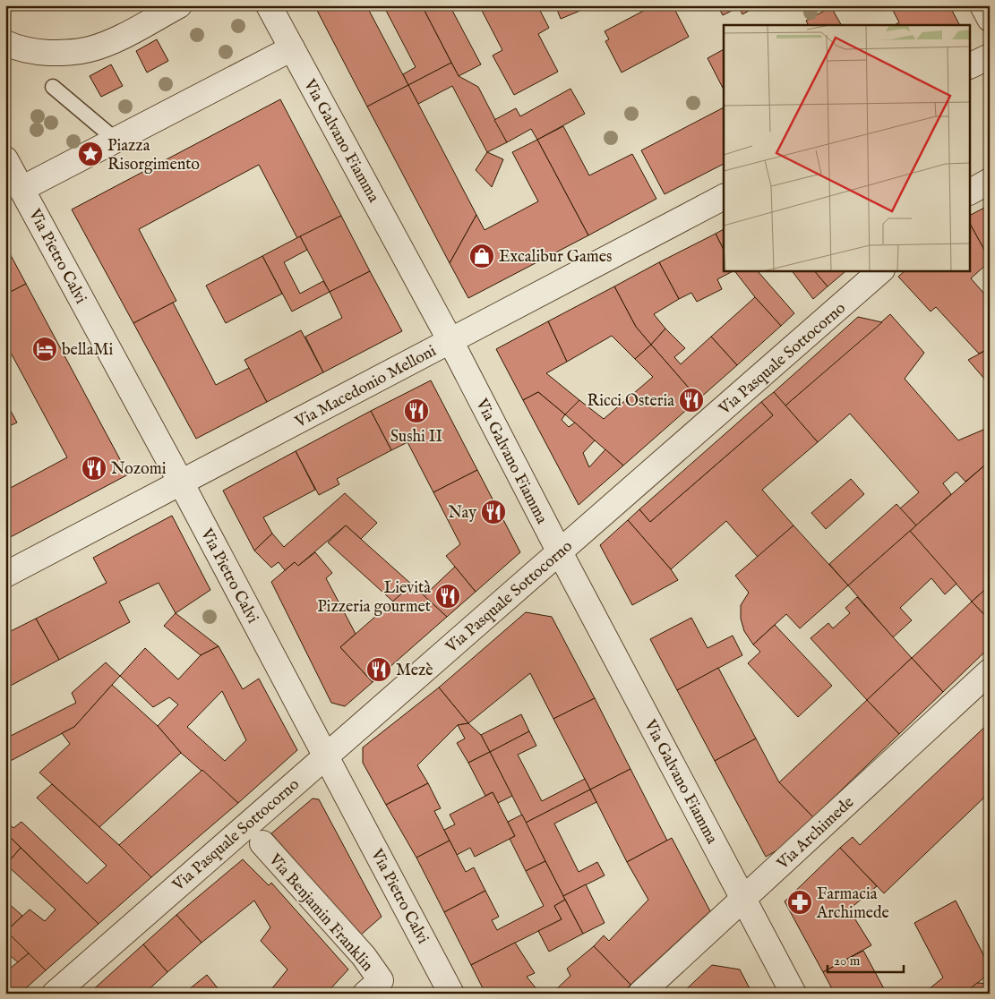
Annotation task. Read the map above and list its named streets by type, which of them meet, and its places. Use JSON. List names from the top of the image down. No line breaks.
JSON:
{"streets":{"street":["Via Galvano Fiamma","Via Pietro Calvi","Via Pasquale Sottocorno","Via Macedonio Melloni","Via Archimede","Via Benjamin Franklin"]},"crossings":[["Via Galvano Fiamma","Via Pasquale Sottocorno"],["Via Galvano Fiamma","Via Macedonio Melloni"],["Via Galvano Fiamma","Via Archimede"],["Via Pietro Calvi","Via Pasquale Sottocorno"],["Via Pietro Calvi","Via Macedonio Melloni"]],"places":{"place":["Piazza Risorgimento"],"shop":["Excalibur Games"],"hotel":["bellaMi"],"restaurant":["Ricci Osteria","Sushi II","Nozomi","Nay","Lievità Pizzeria gourmet","Mezè"],"pharmacy":["Farmacia Archimede"]},"scale_bar":"20 m"}
